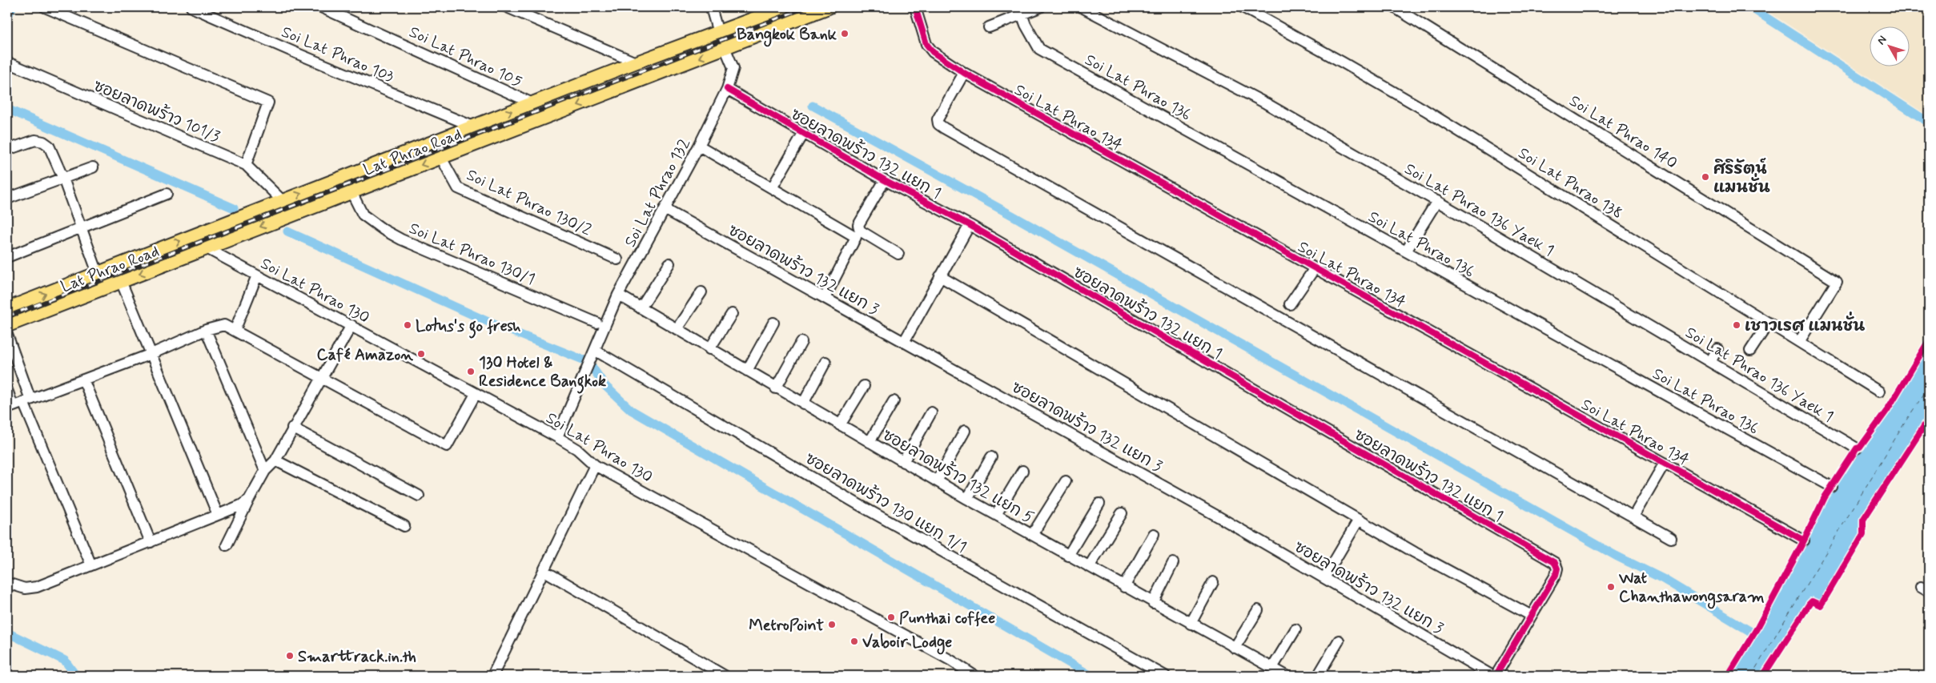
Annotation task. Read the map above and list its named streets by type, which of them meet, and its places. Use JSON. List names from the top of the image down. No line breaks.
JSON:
{"streets":{"main road":["Lat Phrao Road"],"street":["Soi Lat Phrao 103","Soi Lat Phrao 105","Soi Lat Phrao 136","ซอยลาดพร้าว 101/3","Soi Lat Phrao 134","Soi Lat Phrao 140","ซอยลาดพร้าว 132 แยก 1","Soi Lat Phrao 138","Soi Lat Phrao 132","Soi Lat Phrao 130/2","Soi Lat Phrao 136 Yaek 1","Soi Lat Phrao 130/1","ซอยลาดพร้าว 132 แยก 3","Soi Lat Phrao 130","ซอยลาดพร้าว 132 แยก 5","ซอยลาดพร้าว 130 แยก 1/1"]},"crossings":[["Soi Lat Phrao 103","Lat Phrao Road"],["Soi Lat Phrao 105","Lat Phrao Road"],["ซอยลาดพร้าว 101/3","Lat Phrao Road"],["Soi Lat Phrao 140","Soi Lat Phrao 138"],["Lat Phrao Road","Soi Lat Phrao 132"],["Lat Phrao Road","Soi Lat Phrao 130/2"],["Lat Phrao Road","Soi Lat Phrao 130/1"],["Lat Phrao Road","Soi Lat Phrao 130"],["ซอยลาดพร้าว 132 แยก 1","Soi Lat Phrao 132"],["Soi Lat Phrao 132","ซอยลาดพร้าว 132 แยก 3"],["Soi Lat Phrao 132","Soi Lat Phrao 130"],["Soi Lat Phrao 132","ซอยลาดพร้าว 132 แยก 5"],["Soi Lat Phrao 132","ซอยลาดพร้าว 130 แยก 1/1"]],"places":["Bangkok Bank","ศิริรัตน์ แมนชั่น","Lotus's go fresh","เชาวเรศ แมนชั่น","Café Amazon","130 Hotel & Residence Bangkok","Wat Chanthawongsaram","Punthai coffee","MetroPoint","Vaboir Lodge","Smarttrack.in.th"],"north":"top left"}
